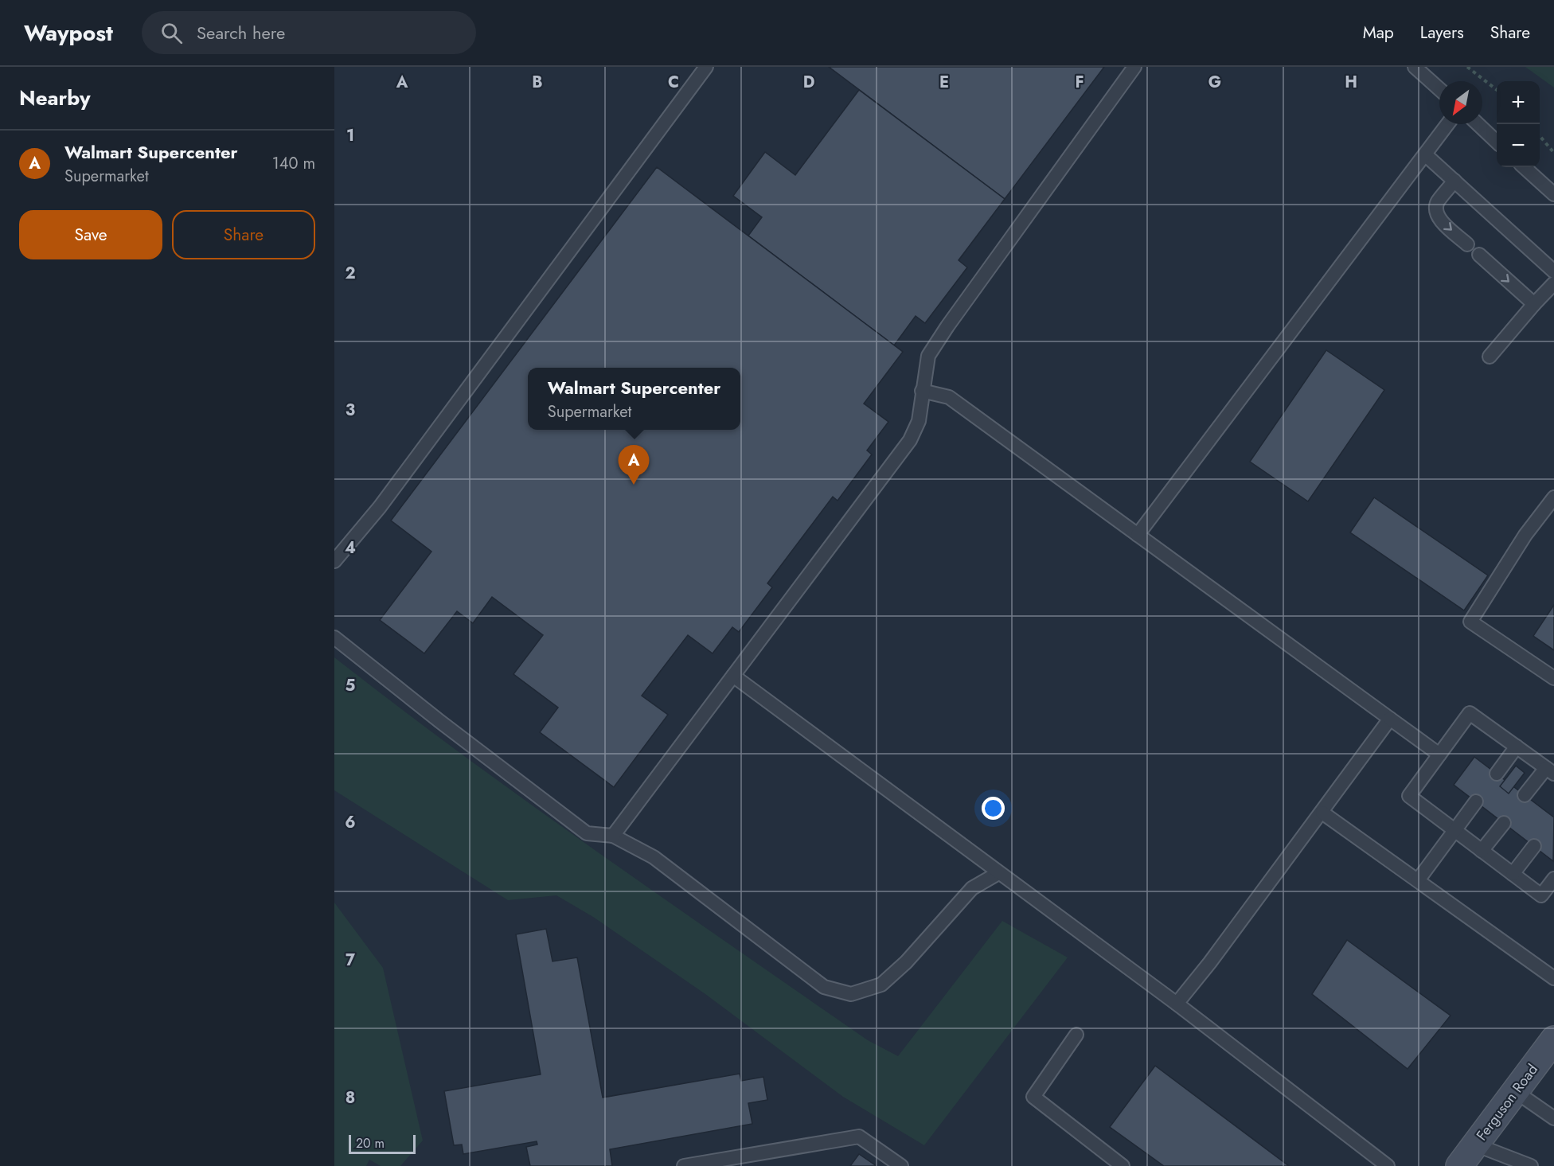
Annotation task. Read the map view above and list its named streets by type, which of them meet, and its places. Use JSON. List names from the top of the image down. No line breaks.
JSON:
{"streets":{"street":["Ferguson Road"]},"scale_bar":"20 m","north":"bottom left","page":{"header":"Waypost","search":"Search here","nav":["Map","Layers","Share"],"heading":"Nearby","map_buttons":["+","−"],"list":[{"mark":"A","name":"Walmart Supercenter","note":"Supermarket","value":"140 m"}],"buttons":["Save","Share"],"popup":["Walmart Supercenter","Supermarket"],"pins":"A","scale":"20 m"},"grid":{"columns":["A","B","C","D","E","F","G","H"],"rows":["1","2","3","4","5","6","7","8"]}}
